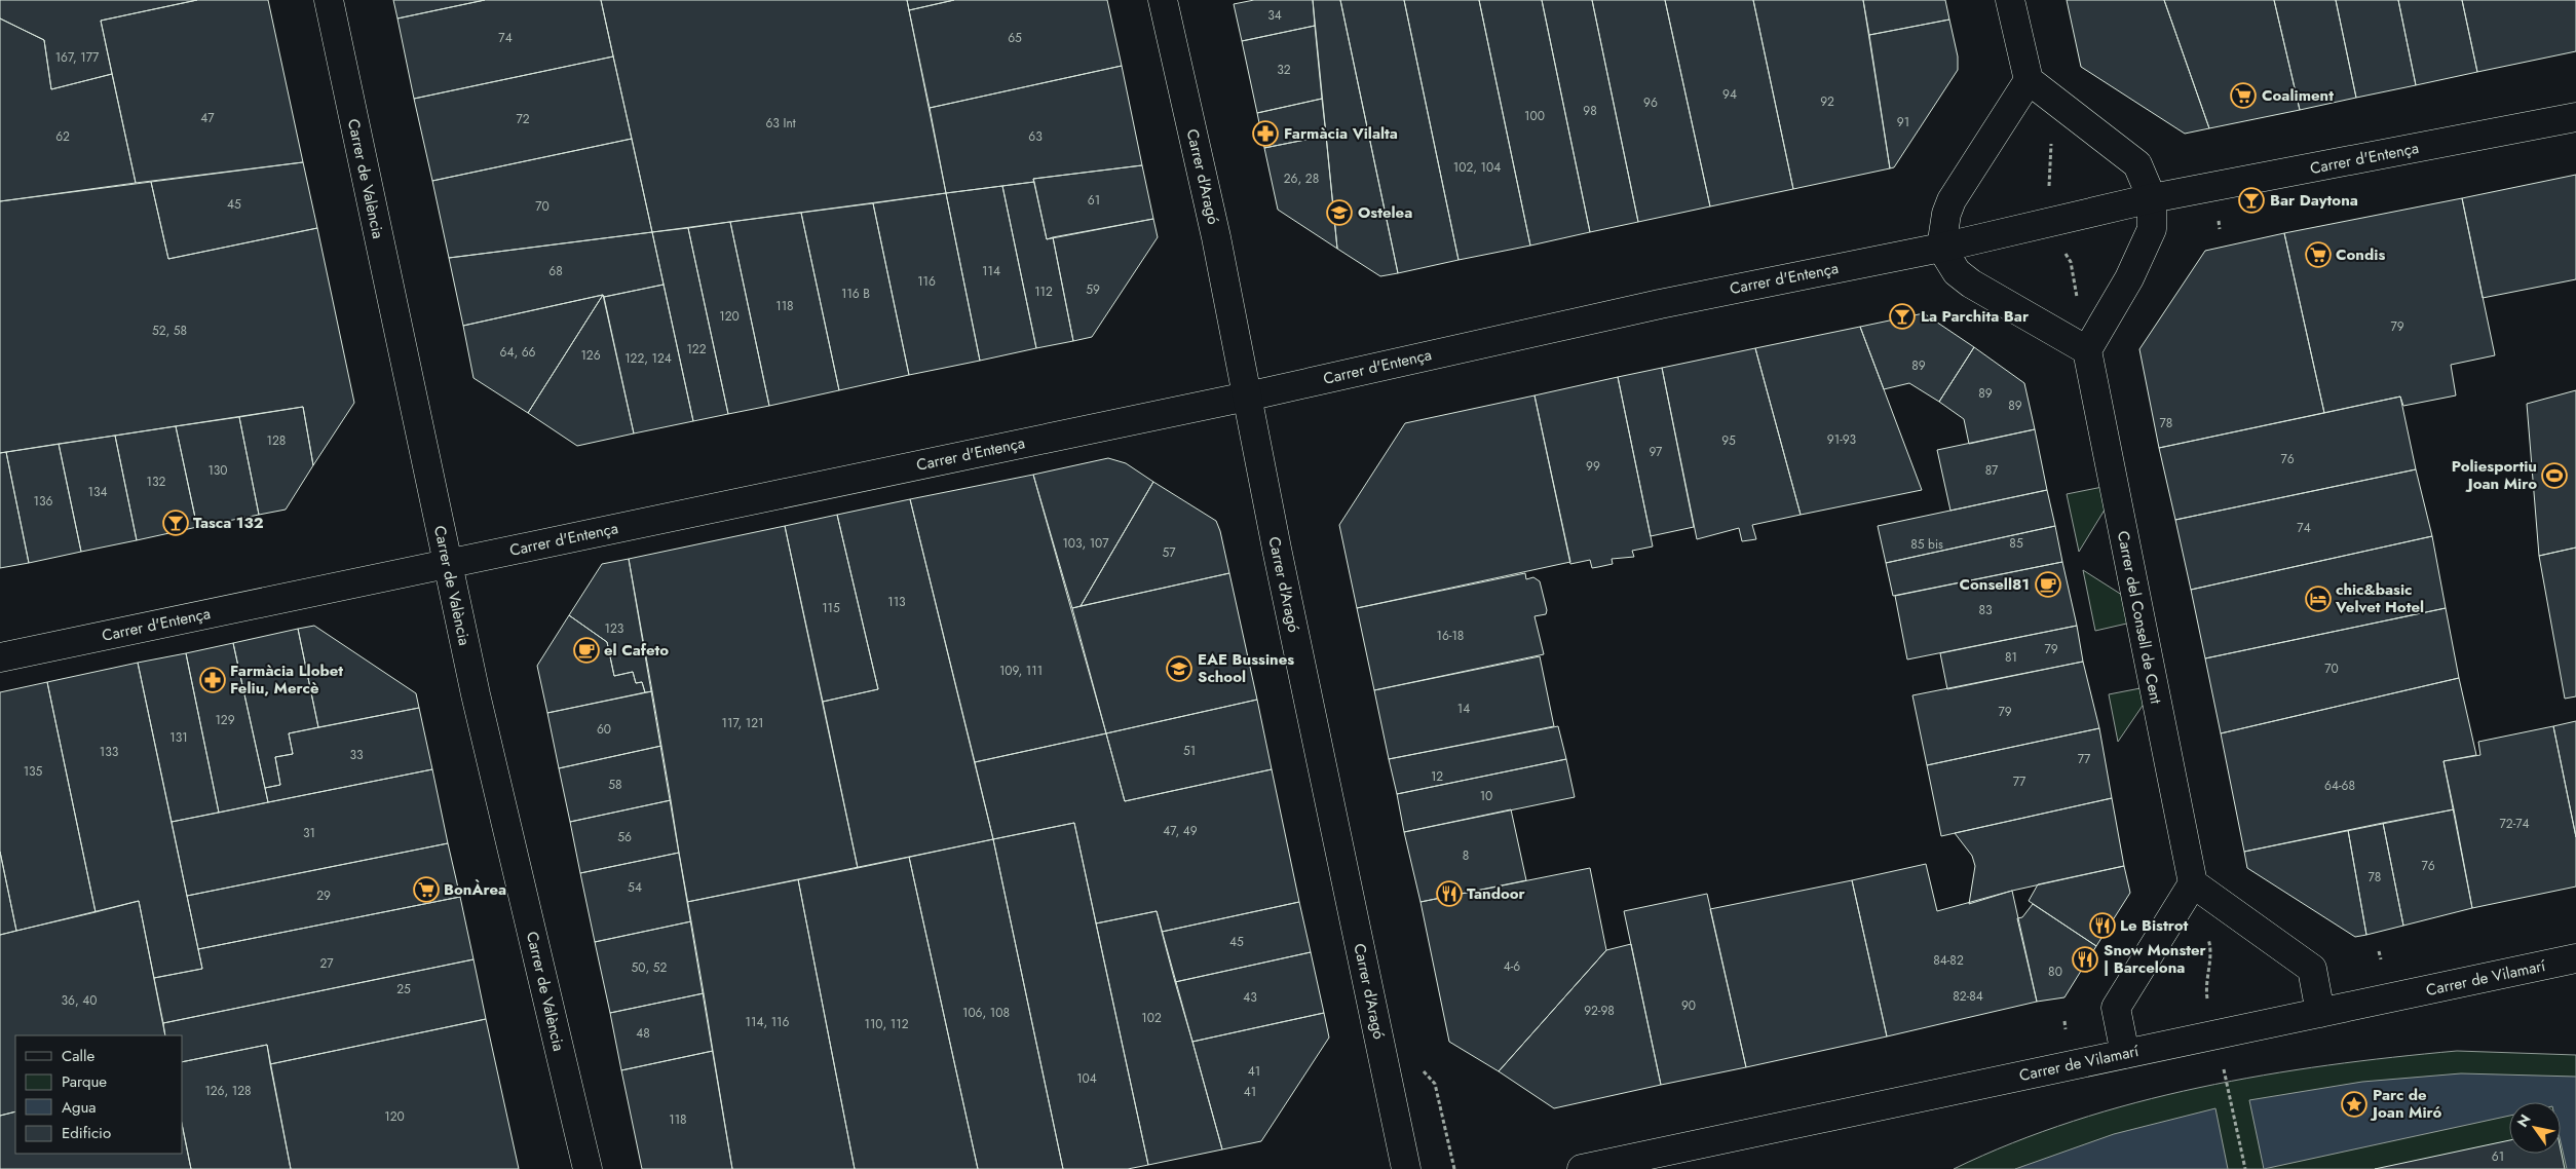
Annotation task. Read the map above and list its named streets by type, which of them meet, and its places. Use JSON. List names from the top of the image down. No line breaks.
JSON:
{"streets":{"street":["Carrer d'Entença","Carrer d'Aragó","Carrer de València","Carrer del Consell de Cent","Carrer de Vilamarí"]},"crossings":[["Carrer d'Entença","Carrer d'Aragó"],["Carrer d'Entença","Carrer de València"]],"places":{"supermarket":["Coaliment","Condis","BonÀrea"],"pharmacy":["Farmàcia Vilalta","Farmàcia Llobet Feliu, Mercè"],"bar":["Bar Daytona","La Parchita Bar","Tasca 132"],"school or university":["Ostelea","EAE Bussines School"],"sports":["Poliesportiu Joan Miro"],"cafe":["Consell81","el Cafeto"],"hotel":["chic&basic Velvet Hotel"],"restaurant":["Tandoor","Le Bistrot","Snow Monster | Barcelona"],"place":["Parc de Joan Miró"]},"house_numbers":["34","74","65","167, 177","32","94","92","96","98","100","47","72","91","63 Int","62","63","102, 104","26, 28","61","45","70","68","114","116","59","112","116 B","118","120","79","52, 58","122","64, 66","126","122, 124","89","89","89","78","91-93","128","95","97","76","99","130","87","132","134","136","74","103, 107","85","85 bis","57","113","115","83","123","16-18","79","81","70","109, 111","14","79","129","117, 121","60","131","51","133","33","77","135","12","77","58","64-68","10","72-74","47, 49","31","56","8","76","78","54","29","45","84-82","27","4-6","50, 52","80","25","82-84","43","36, 40","90","92-98","106, 108","102","114, 116","110, 112","48","41","104","126, 128","41","120","118","61"],"legend":["Calle","Parque","Agua","Edificio"],"north":"top left"}
